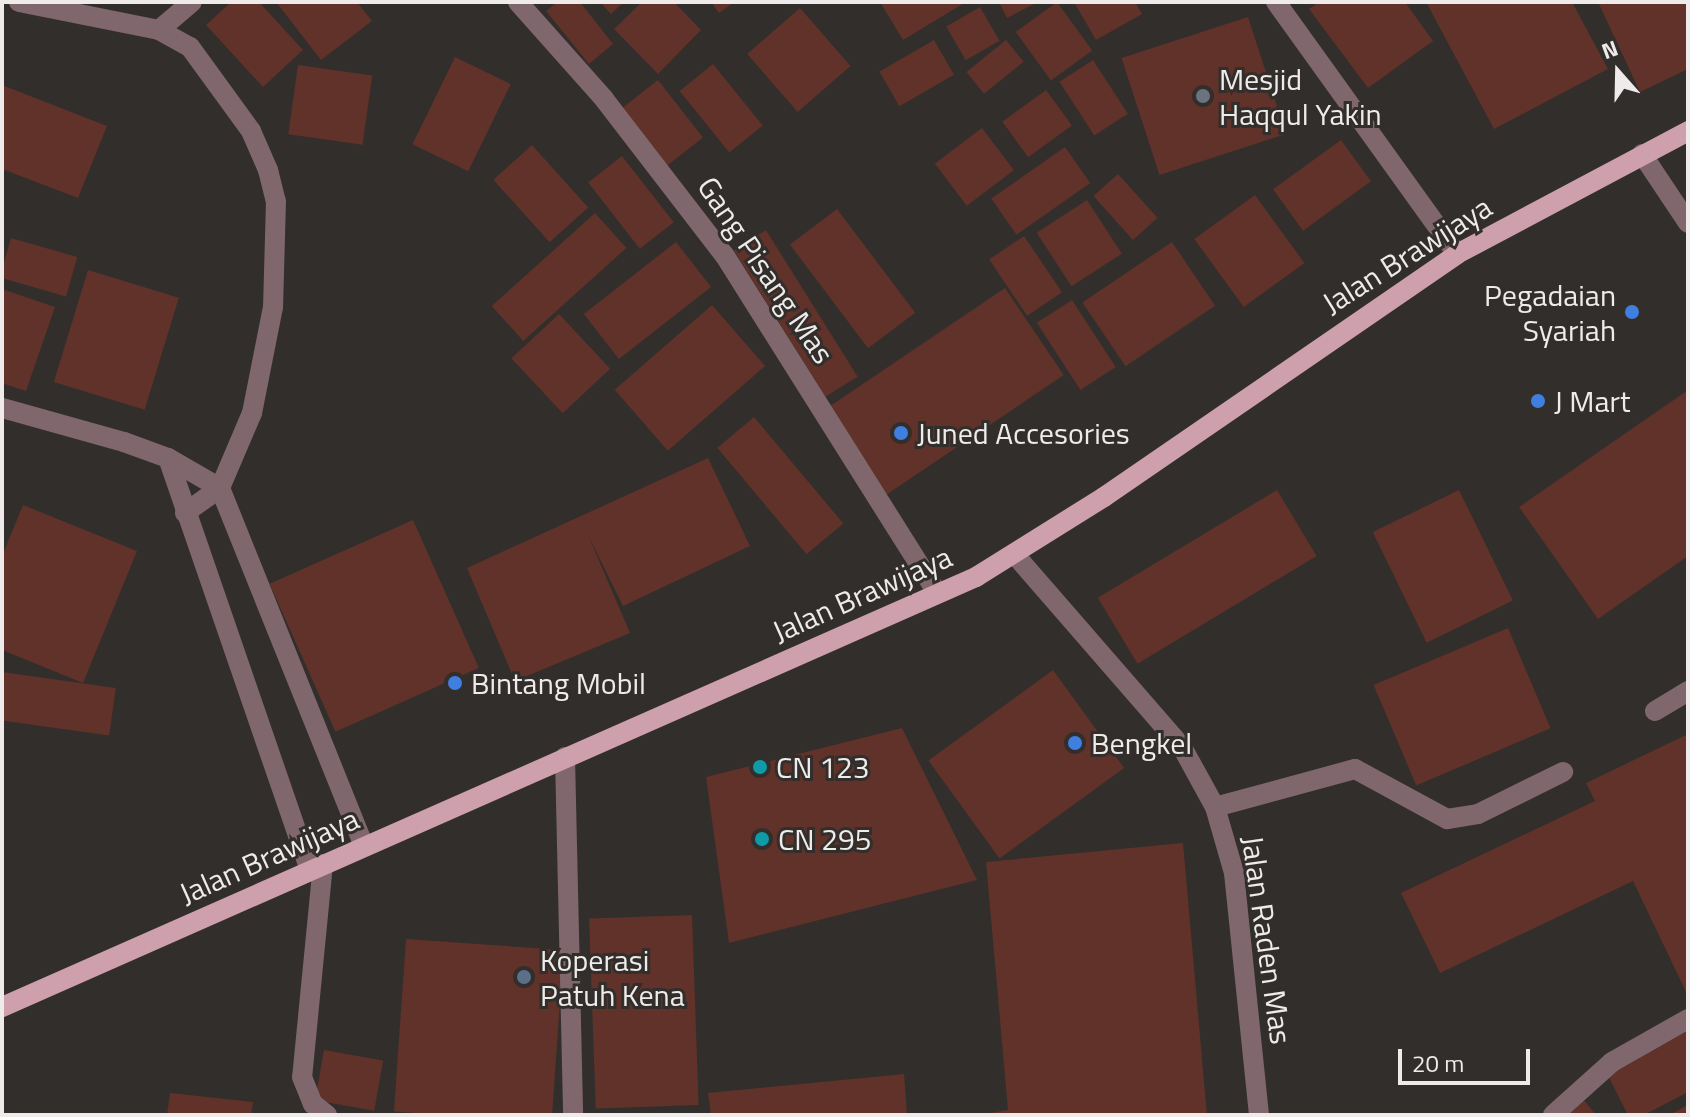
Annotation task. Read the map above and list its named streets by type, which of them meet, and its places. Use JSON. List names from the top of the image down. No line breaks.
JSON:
{"streets":{"main road":["Jalan Brawijaya"],"street":["Gang Pisang Mas","Jalan Raden Mas"]},"crossings":[["Jalan Brawijaya","Gang Pisang Mas"],["Jalan Brawijaya","Jalan Raden Mas"]],"places":["Mesjid Haqqul Yakin","Pegadaian Syariah","J Mart","Juned Accesories","Bintang Mobil","Bengkel","CN 123","CN 295","Koperasi Patuh Kena"],"scale_bar":"20 m","north":"top"}
